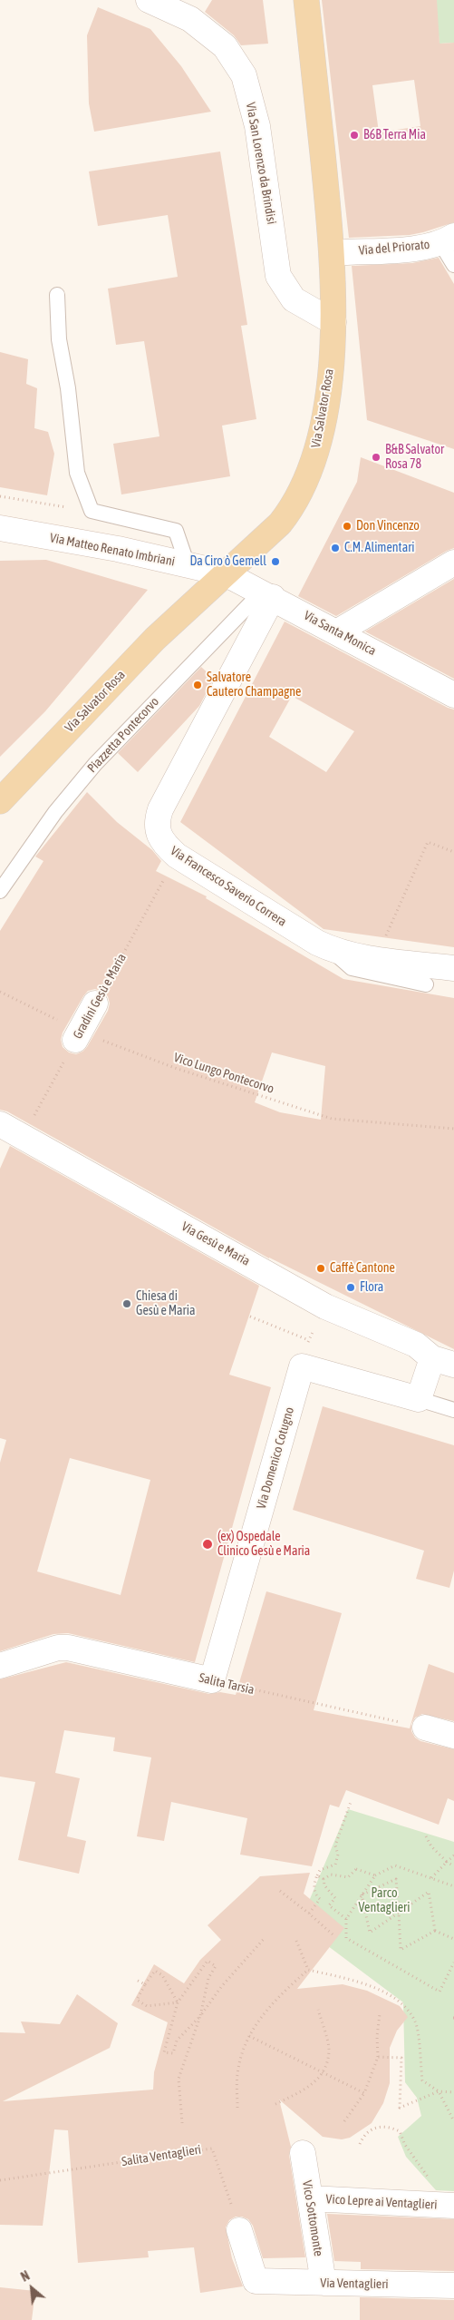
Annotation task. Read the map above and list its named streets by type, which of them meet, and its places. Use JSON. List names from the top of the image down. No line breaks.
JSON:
{"streets":{"main road":["Via Salvator Rosa"],"street":["Via San Lorenzo da Brindisi","Via del Priorato","Via Matteo Renato Imbriani","Via Santa Monica","Via Francesco Saverio Correra","Gradini Gesù e Maria","Via Gesù e Maria","Via Domenico Cotugno","Salita Tarsia","Vico Lepre ai Ventaglieri","Vico Sottomonte","Via Ventaglieri"],"lane":["Piazzetta Pontecorvo"],"path":["Vico Lungo Pontecorvo","Salita Ventaglieri"]},"crossings":[["Via San Lorenzo da Brindisi","Via Salvator Rosa"],["Via del Priorato","Via Salvator Rosa"],["Via Salvator Rosa","Via Matteo Renato Imbriani"],["Via Salvator Rosa","Via Santa Monica"],["Via Matteo Renato Imbriani","Via Santa Monica"],["Via Santa Monica","Piazzetta Pontecorvo"],["Via Santa Monica","Via Francesco Saverio Correra"],["Piazzetta Pontecorvo","Via Francesco Saverio Correra"],["Via Francesco Saverio Correra","Gradini Gesù e Maria"],["Gradini Gesù e Maria","Vico Lungo Pontecorvo"],["Gradini Gesù e Maria","Via Gesù e Maria"],["Via Domenico Cotugno","Salita Tarsia"],["Salita Ventaglieri","Via Ventaglieri"],["Vico Lepre ai Ventaglieri","Vico Sottomonte"],["Vico Sottomonte","Via Ventaglieri"]],"parks":["Parco Ventaglieri"],"places":["B6B Terra Mia","B&B Salvator Rosa 78","Don Vincenzo","C.M. Alimentari","Da Ciro ò Gemell","Salvatore Cautero Champagne","Caffè Cantone","Flora","Chiesa di Gesù e Maria","(ex) Ospedale Clinico Gesù e Maria"],"north":"top left"}
